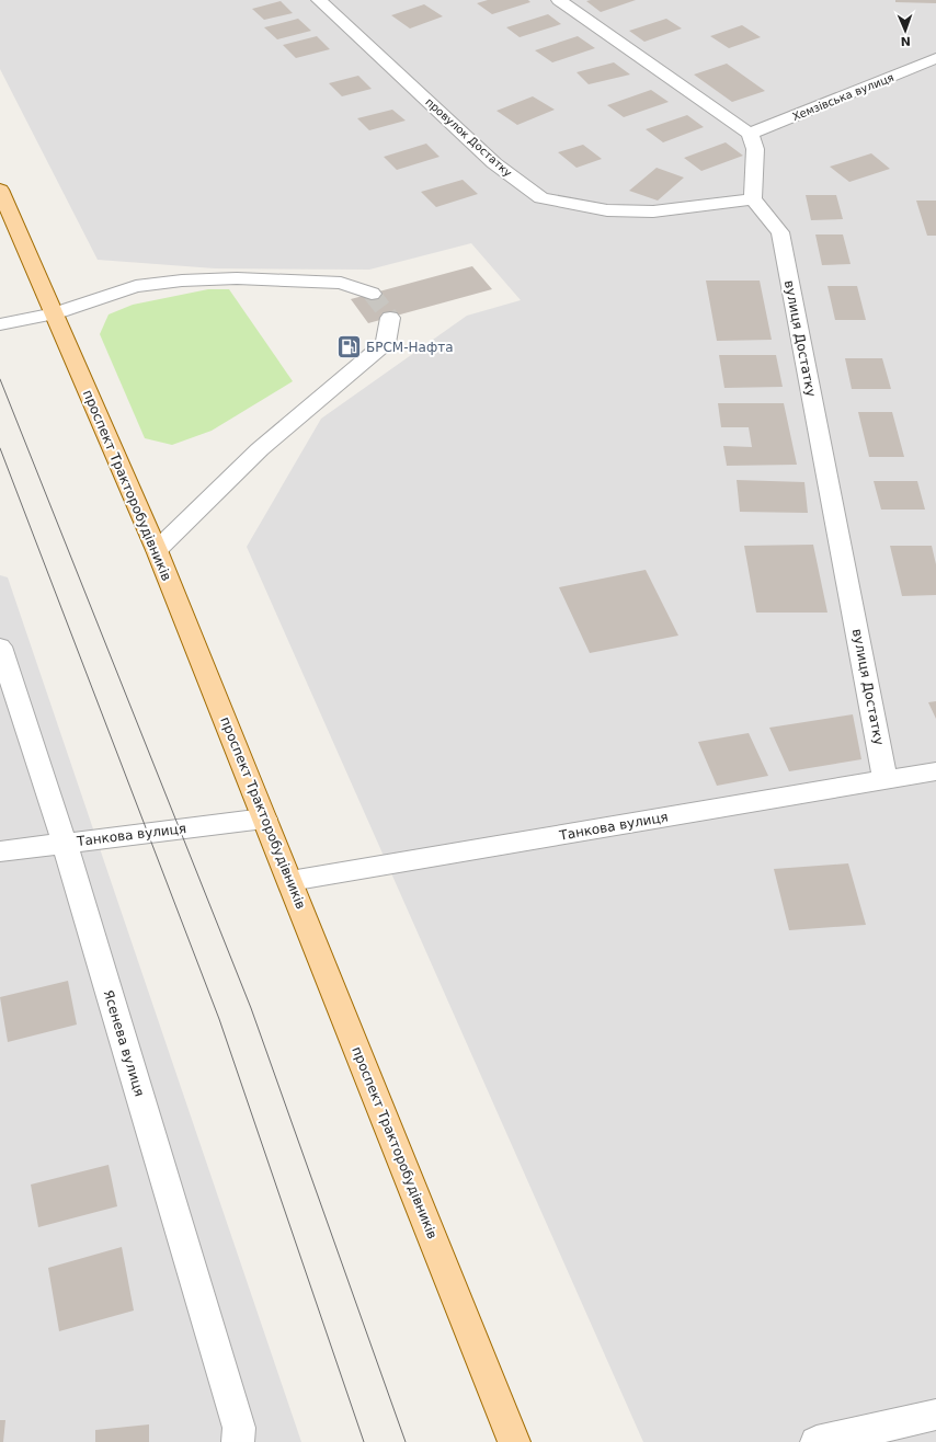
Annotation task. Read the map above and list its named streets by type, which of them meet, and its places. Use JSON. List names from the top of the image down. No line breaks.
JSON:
{"streets":{"main road":["проспект Тракторобудівників"],"street":["Хемзівська вулиця","провулок Достатку","вулиця Достатку","Танкова вулиця","Ясенева вулиця"]},"crossings":[["провулок Достатку","вулиця Достатку"],["вулиця Достатку","Танкова вулиця"],["проспект Тракторобудівників","Танкова вулиця"],["Танкова вулиця","Ясенева вулиця"]],"places":{"fuel station":["БРСМ-Нафта"]},"north":"bottom"}
